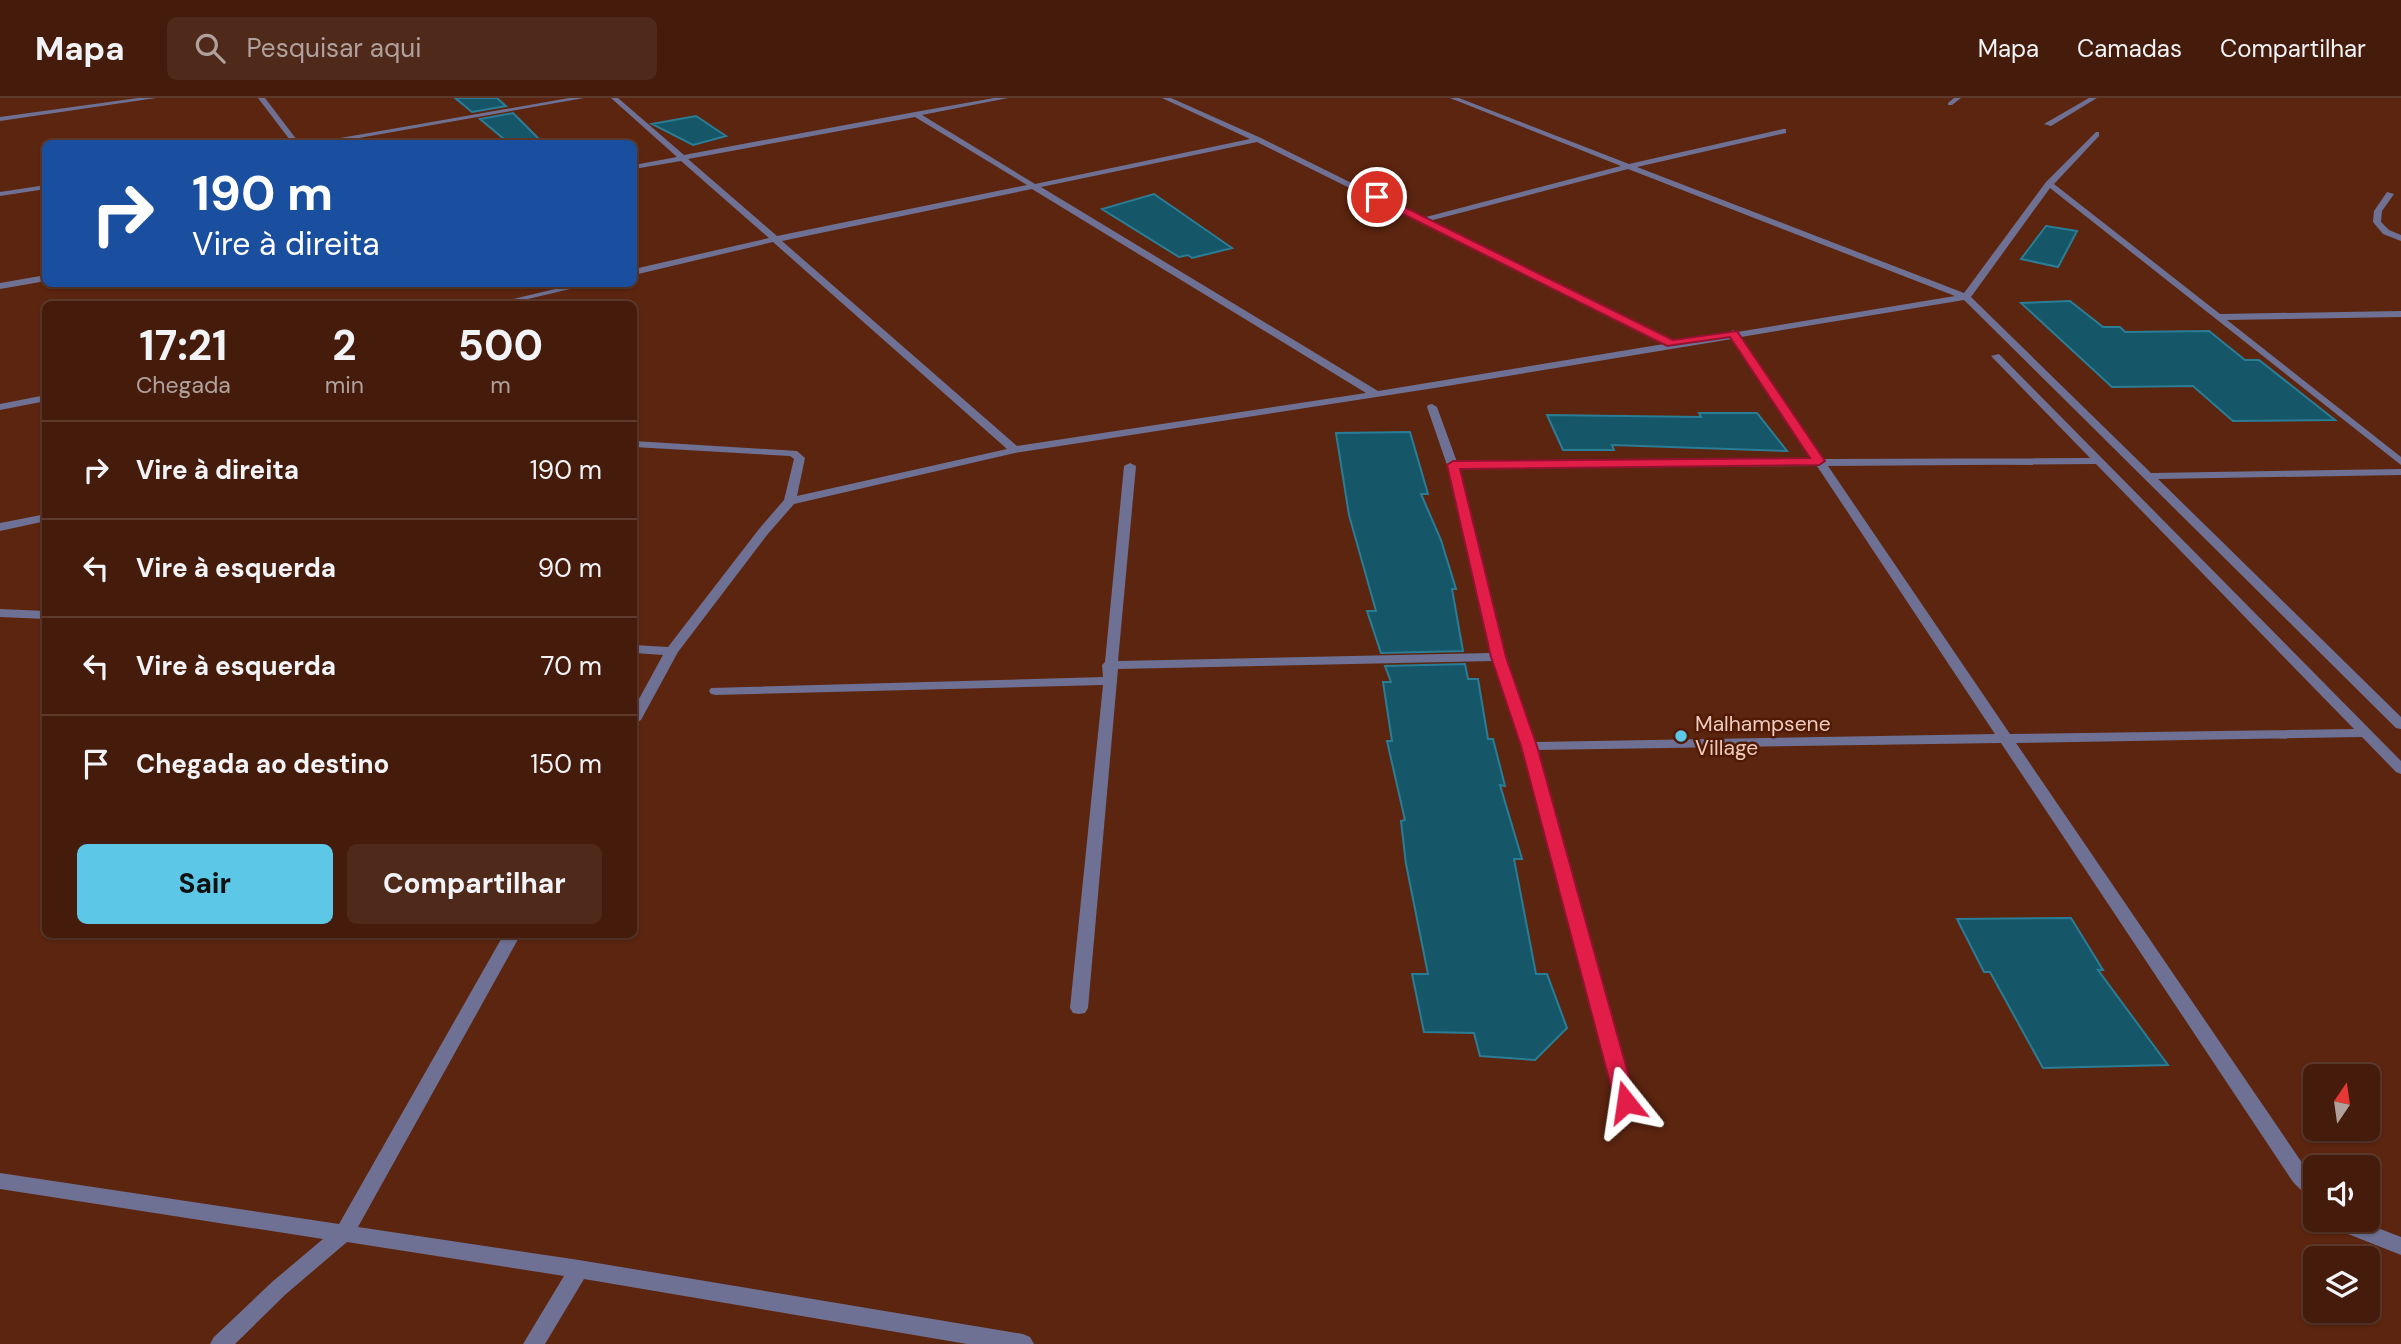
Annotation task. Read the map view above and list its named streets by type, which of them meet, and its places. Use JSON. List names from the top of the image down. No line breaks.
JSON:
{"places":["Malhampsene Village"],"north":"top","page":{"header":"Mapa","search":"Pesquisar aqui","nav":["Mapa","Camadas","Compartilhar"],"turn":["190 m","Vire à direita"],"eta":["17:21","Chegada","2","min","500","m"],"list":[{"name":"Vire à direita","value":"190 m"},{"name":"Vire à esquerda","value":"90 m"},{"name":"Vire à esquerda","value":"70 m"},{"name":"Chegada ao destino","value":"150 m"}],"buttons":["Sair","Compartilhar"]}}
